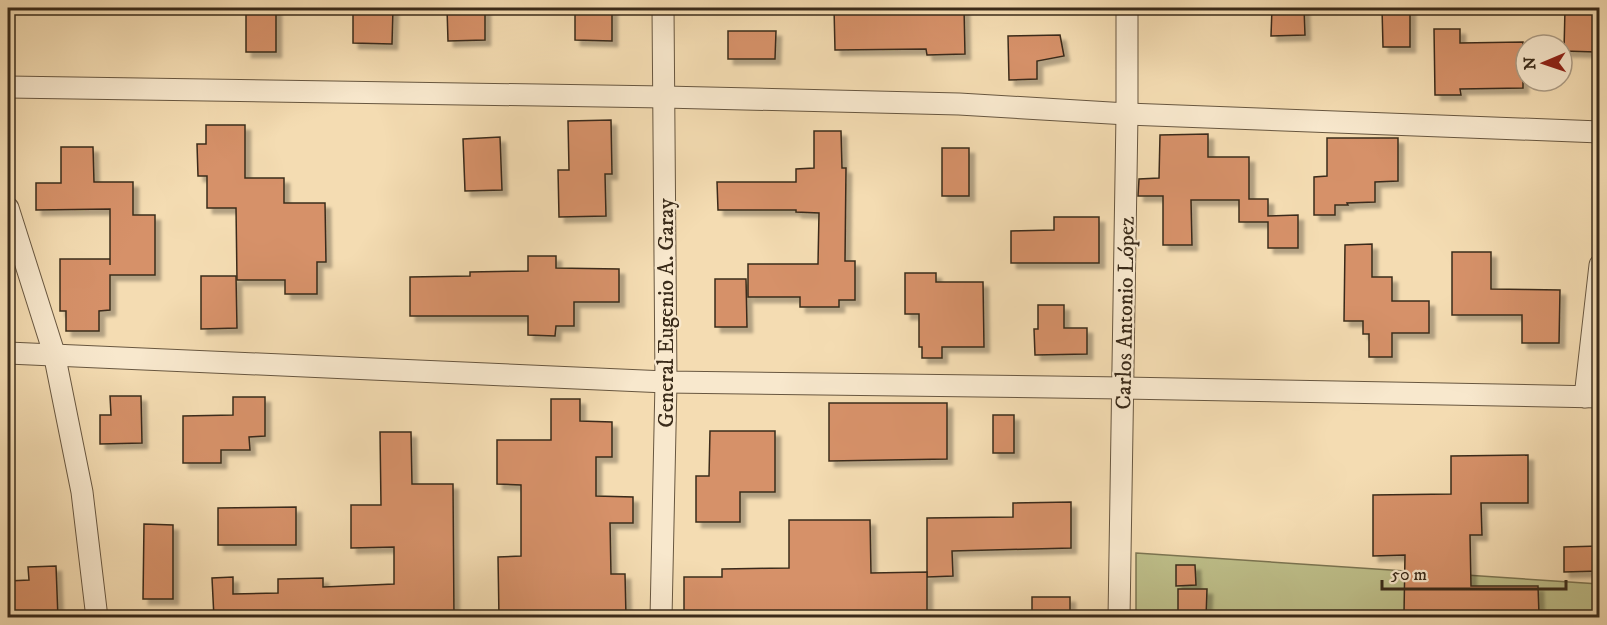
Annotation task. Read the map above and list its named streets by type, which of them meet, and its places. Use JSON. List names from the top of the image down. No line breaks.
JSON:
{"streets":{"street":["General Eugenio A. Garay","Carlos Antonio López"]},"scale_bar":"50 m","north":"left"}
